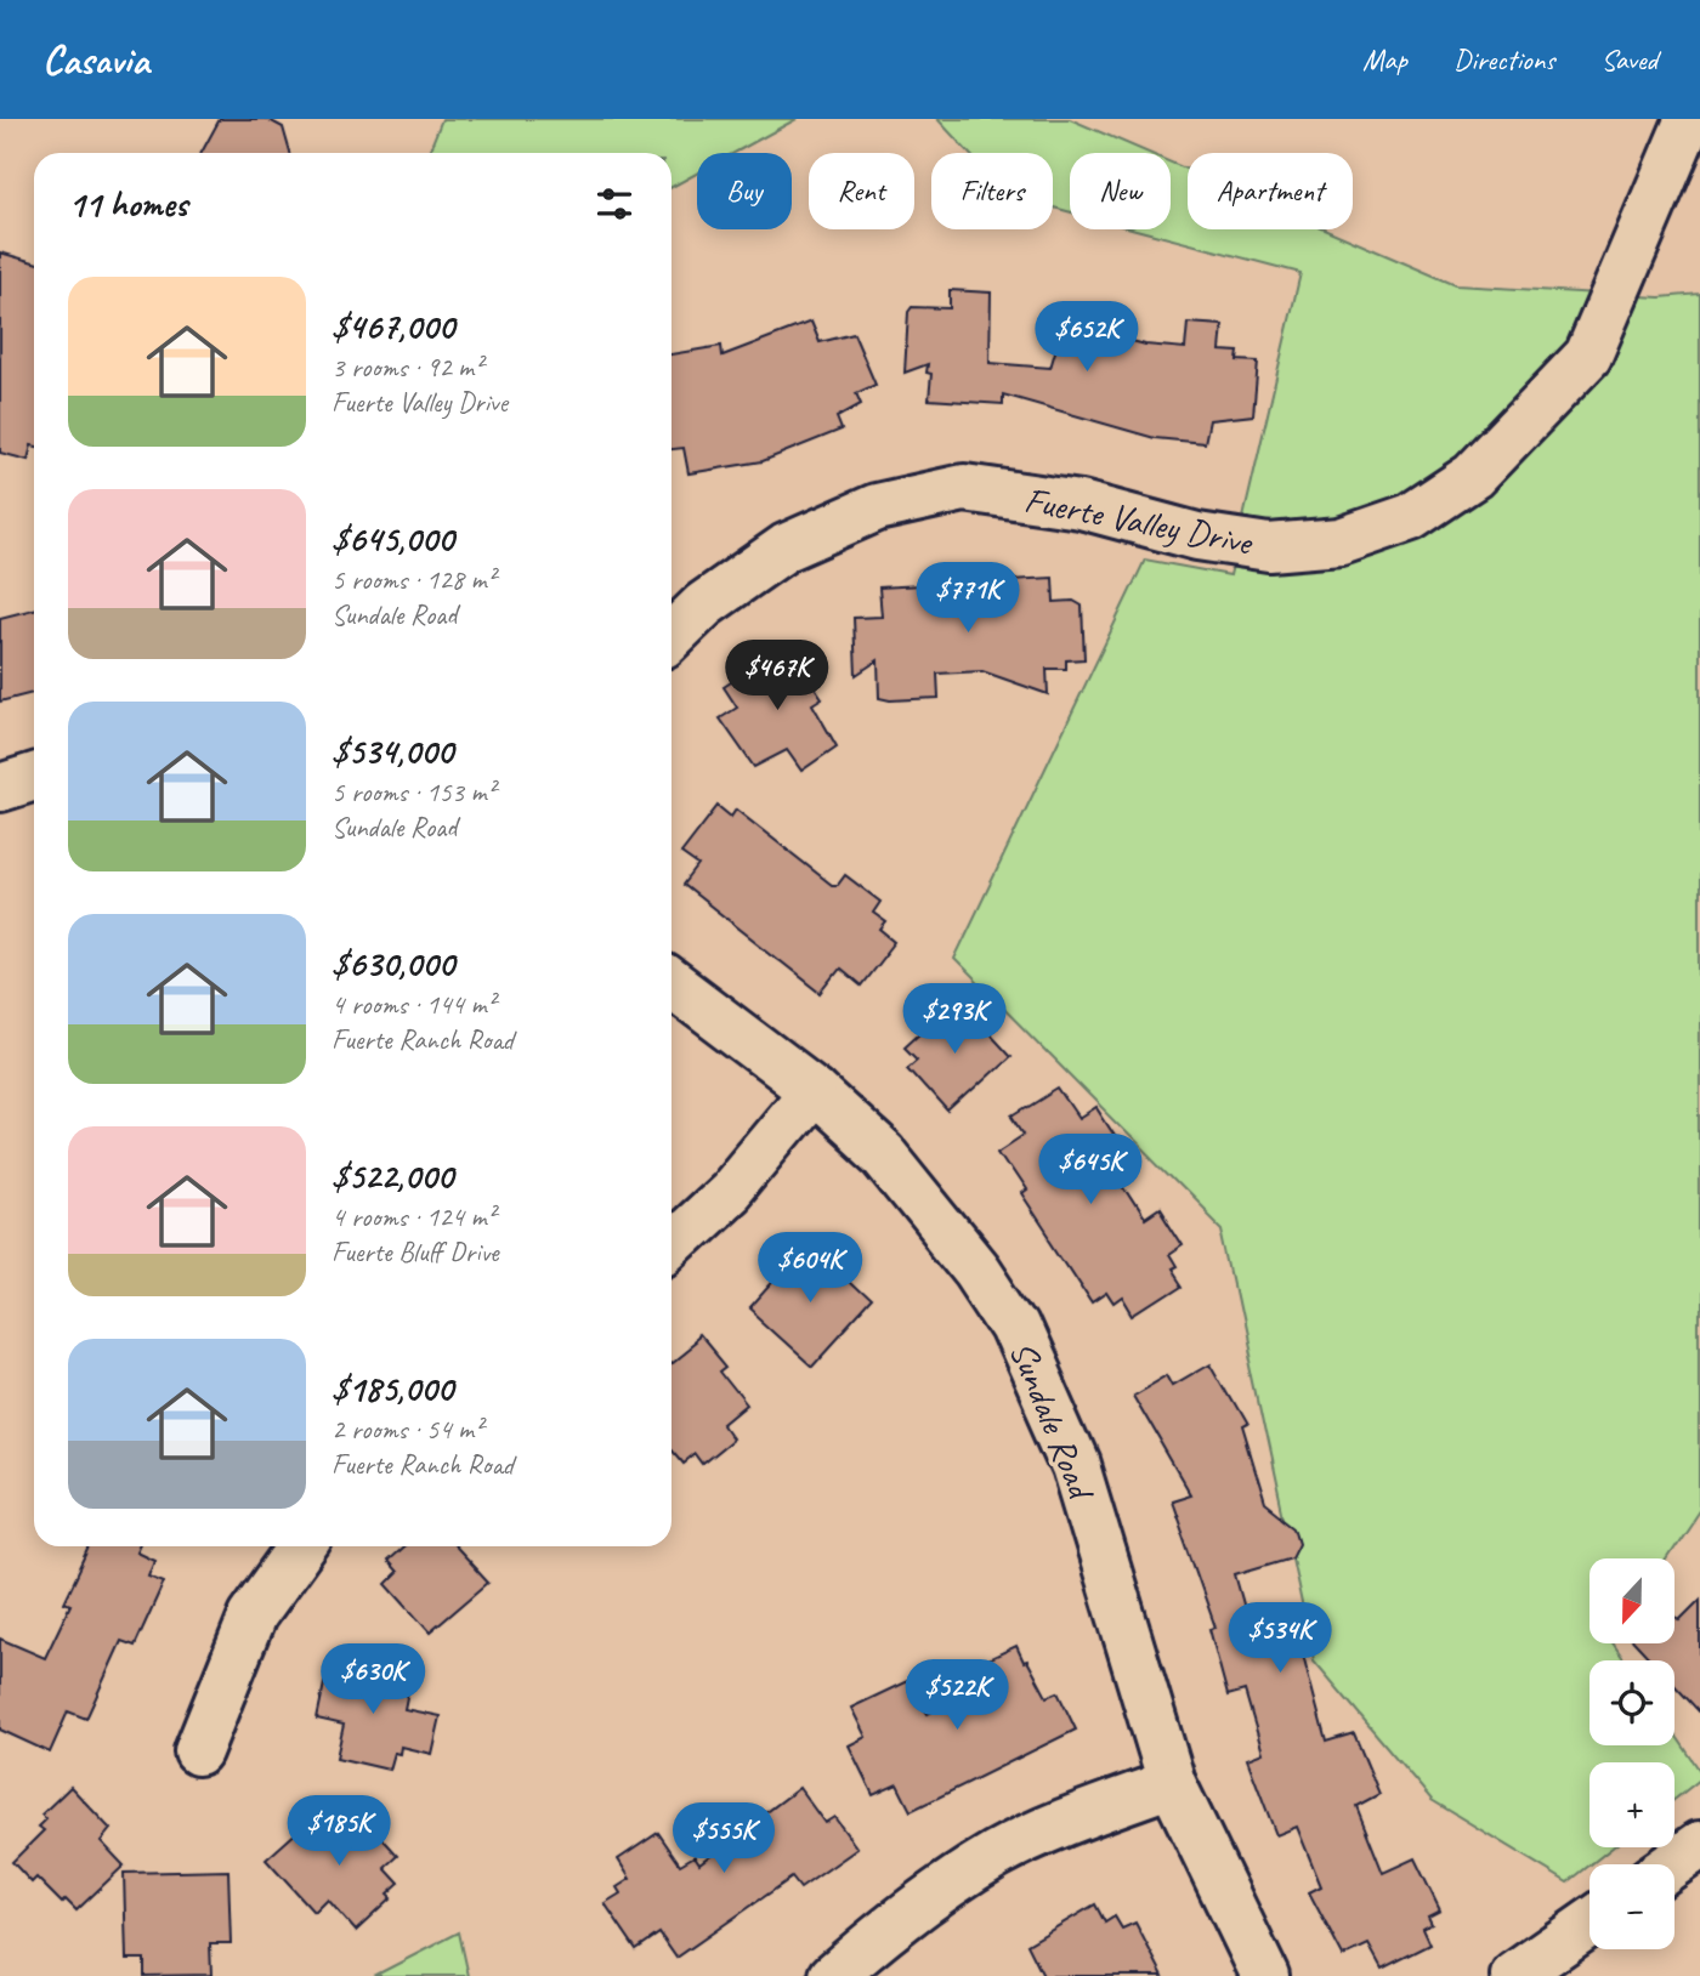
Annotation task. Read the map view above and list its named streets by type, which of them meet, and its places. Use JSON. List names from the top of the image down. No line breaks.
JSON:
{"streets":{"street":["Fuerte Valley Drive","Sundale Road"]},"north":"bottom","page":{"header":"Casavia","nav":["Map","Directions","Saved"],"chip":["Buy","Rent","Filters","New","Apartment"],"heading":"11 homes","list":[{"name":"$467,000","note":"3 rooms · 92 m² · Fuerte Valley Drive"},{"name":"$645,000","note":"5 rooms · 128 m² · Sundale Road"},{"name":"$534,000","note":"5 rooms · 153 m² · Sundale Road"},{"name":"$630,000","note":"4 rooms · 144 m² · Fuerte Ranch Road"},{"name":"$522,000","note":"4 rooms · 124 m² · Fuerte Bluff Drive"},{"name":"$185,000","note":"2 rooms · 54 m² · Fuerte Ranch Road"}],"price":["$652K","$771K","$467K","$293K","$645K","$604K","$534K","$630K","$522K","$185K","$555K"],"map_buttons":["+","−"]}}
